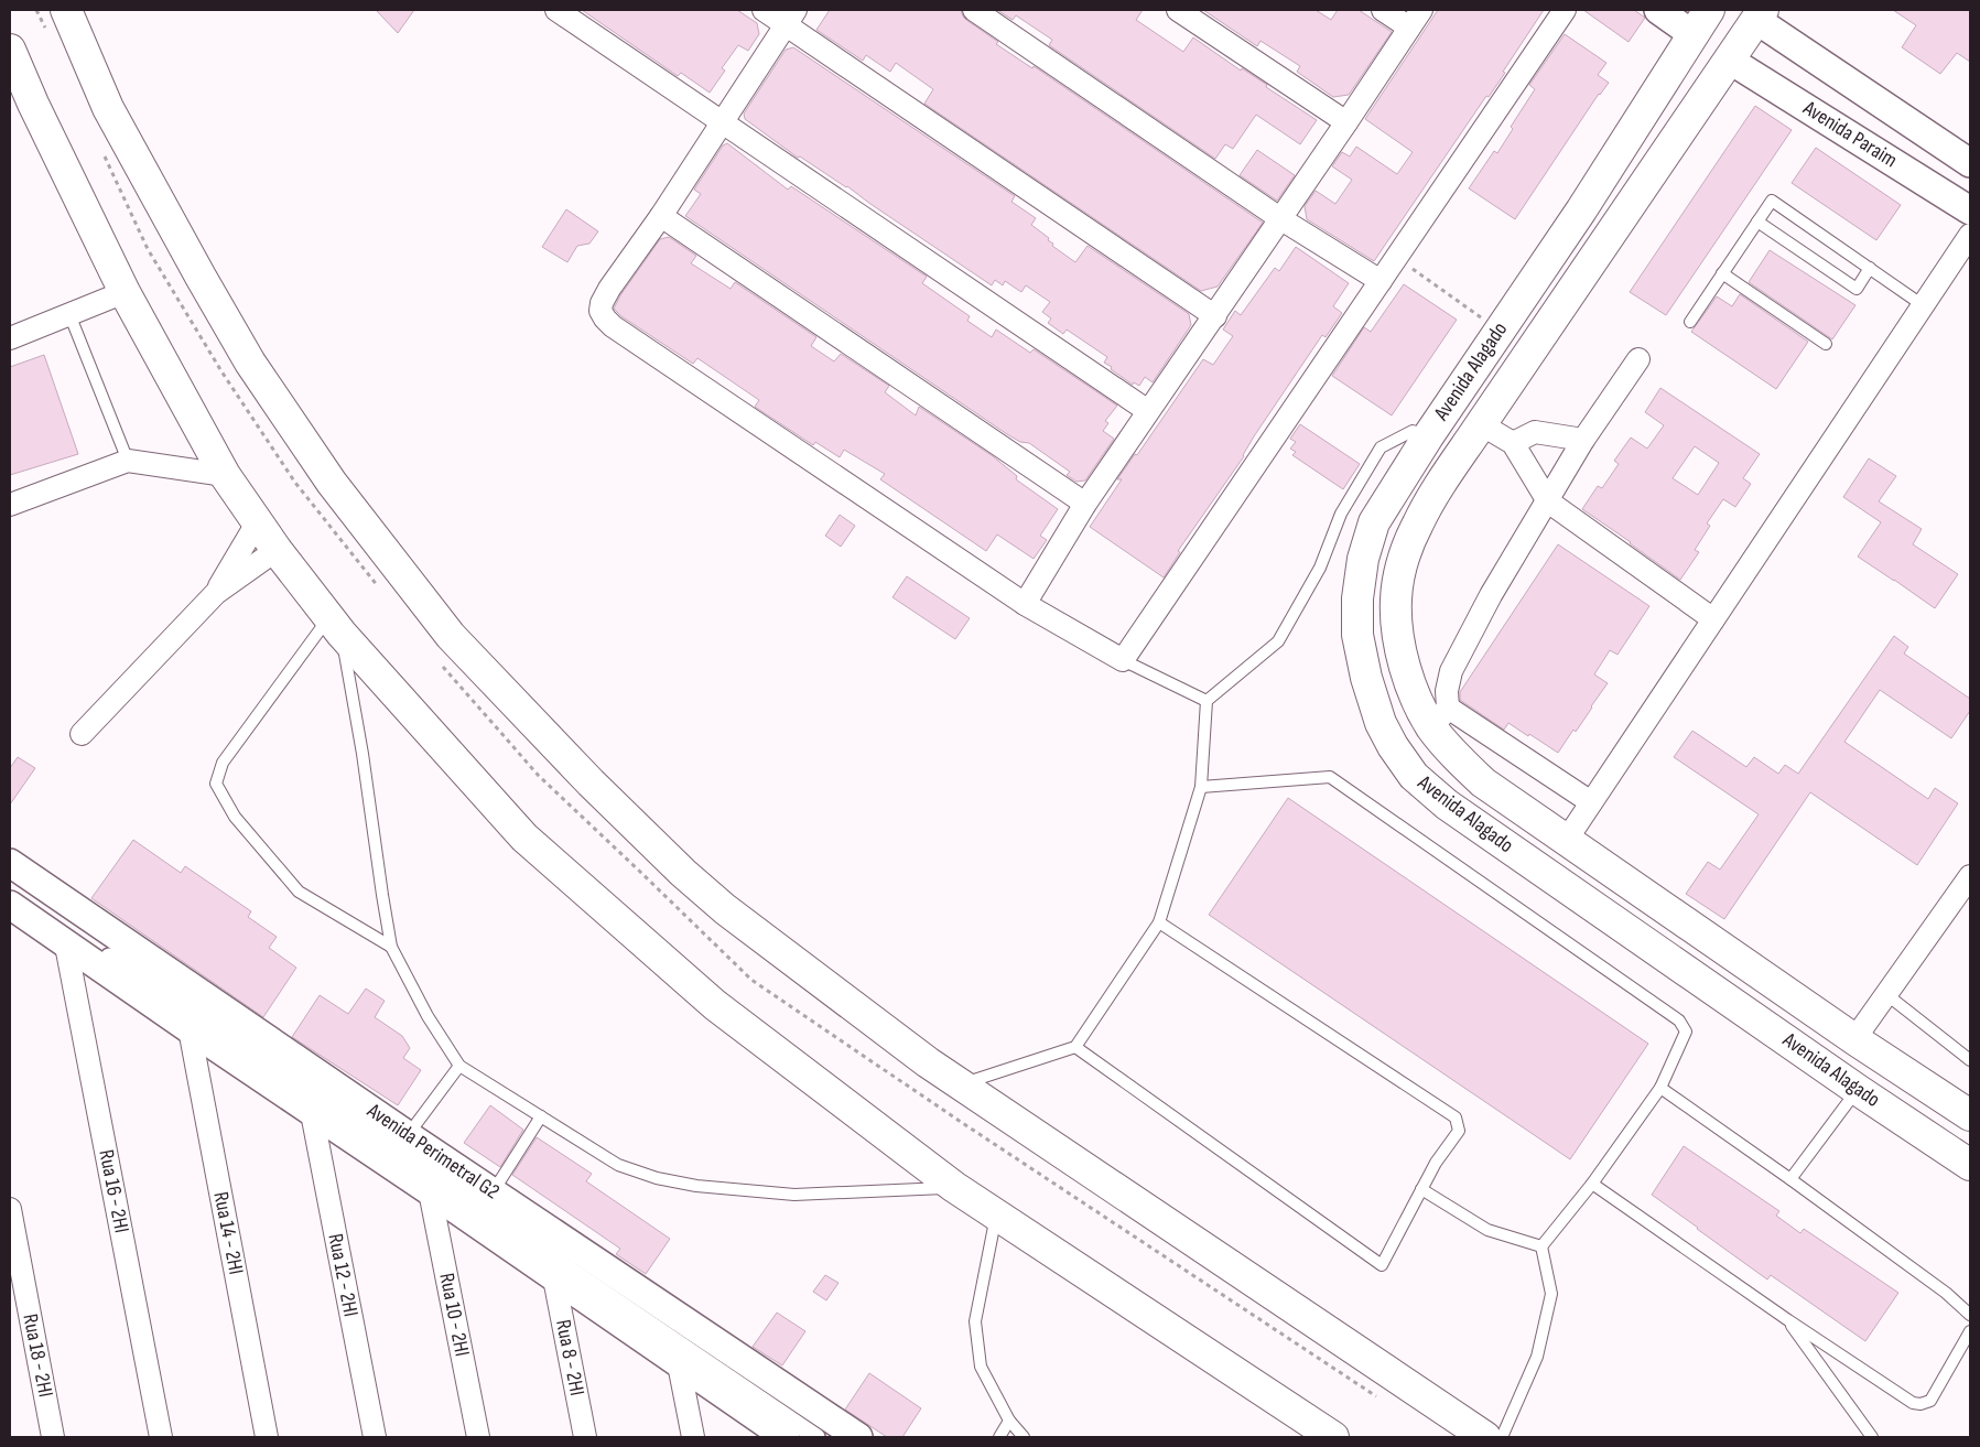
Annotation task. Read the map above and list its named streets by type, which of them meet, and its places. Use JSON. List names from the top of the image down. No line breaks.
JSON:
{"streets":{"main road":["Avenida Alagado"],"street":["Avenida Paraim","Avenida Perimetral G2","Rua 16 - 2HI","Rua 14 - 2HI","Rua 12 - 2HI","Rua 10 - 2HI","Rua 18 - 2HI","Rua 8 - 2HI"]},"crossings":[["Avenida Paraim","Avenida Alagado"],["Avenida Perimetral G2","Rua 16 - 2HI"],["Avenida Perimetral G2","Rua 14 - 2HI"],["Avenida Perimetral G2","Rua 12 - 2HI"],["Avenida Perimetral G2","Rua 10 - 2HI"],["Avenida Perimetral G2","Rua 8 - 2HI"]]}
